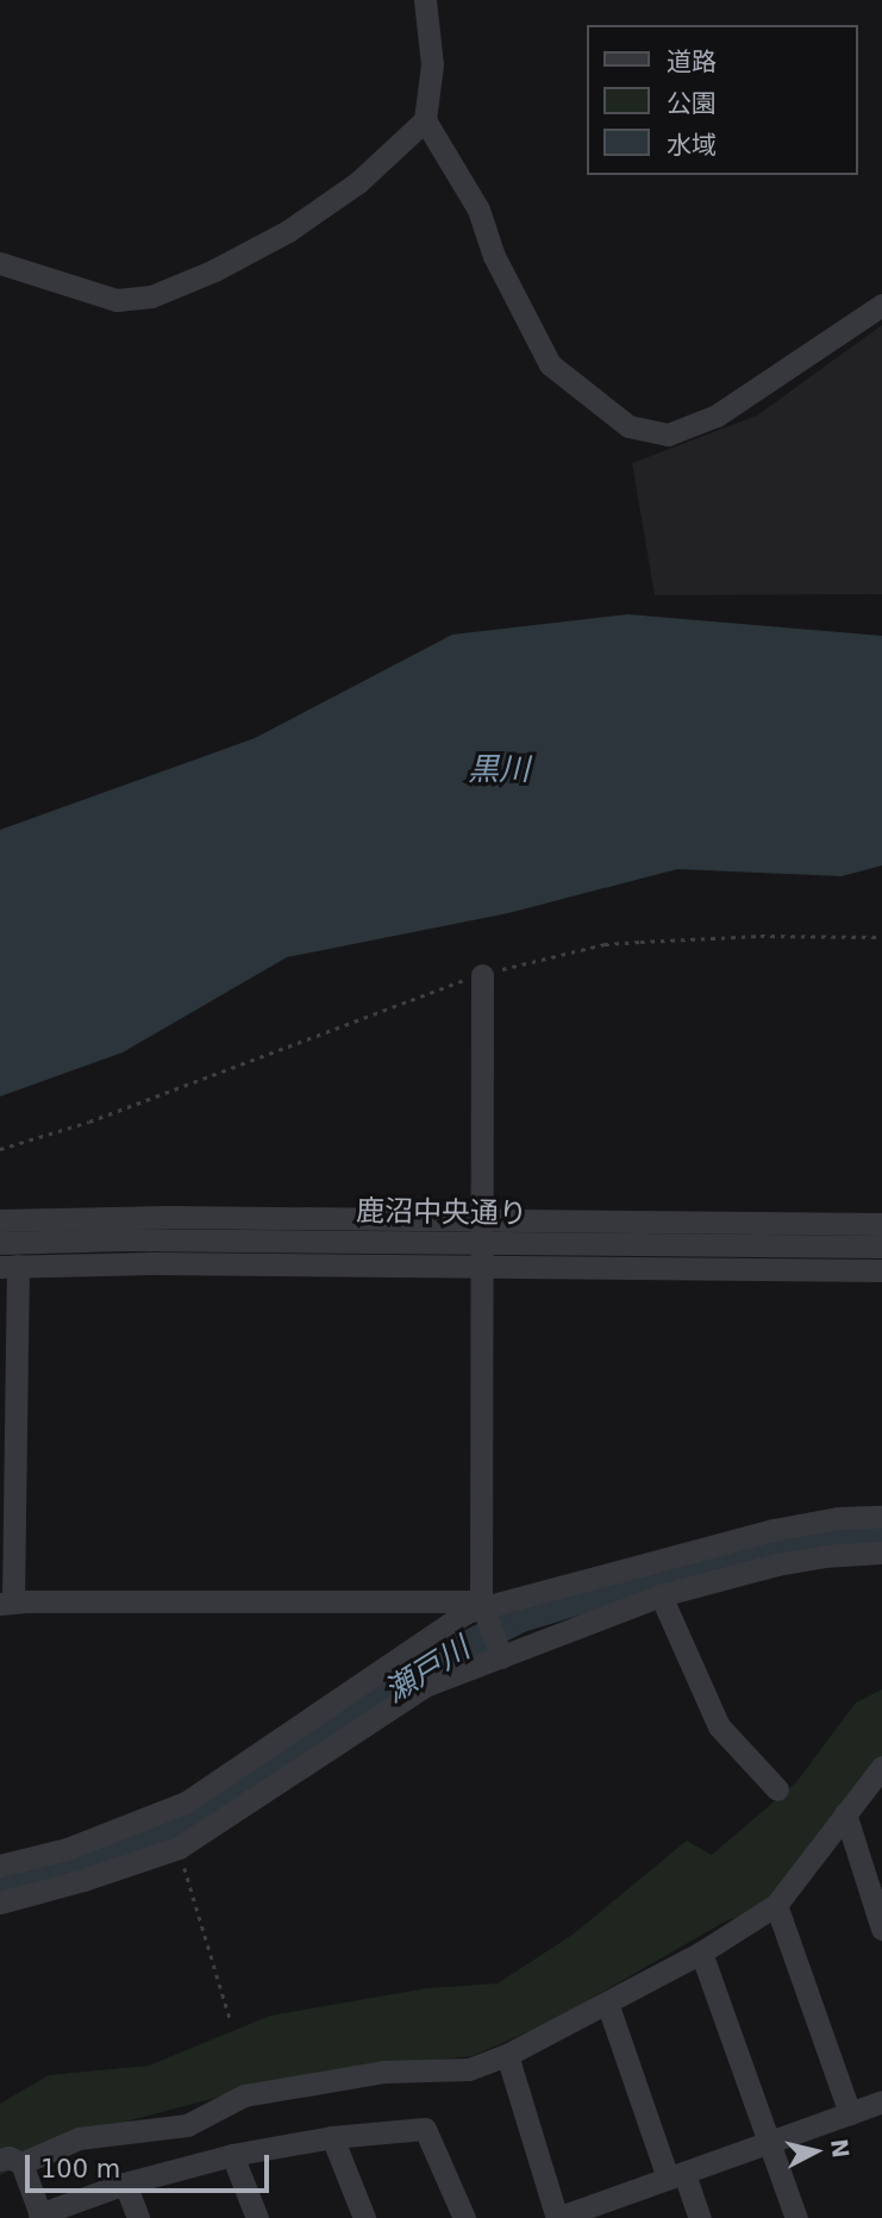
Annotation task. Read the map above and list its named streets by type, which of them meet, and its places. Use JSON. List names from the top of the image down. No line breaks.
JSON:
{"streets":{"street":["鹿沼中央通り"]},"water":["黒川","瀬戸川"],"legend":["道路","公園","水域"],"scale_bar":"100 m","north":"right"}
